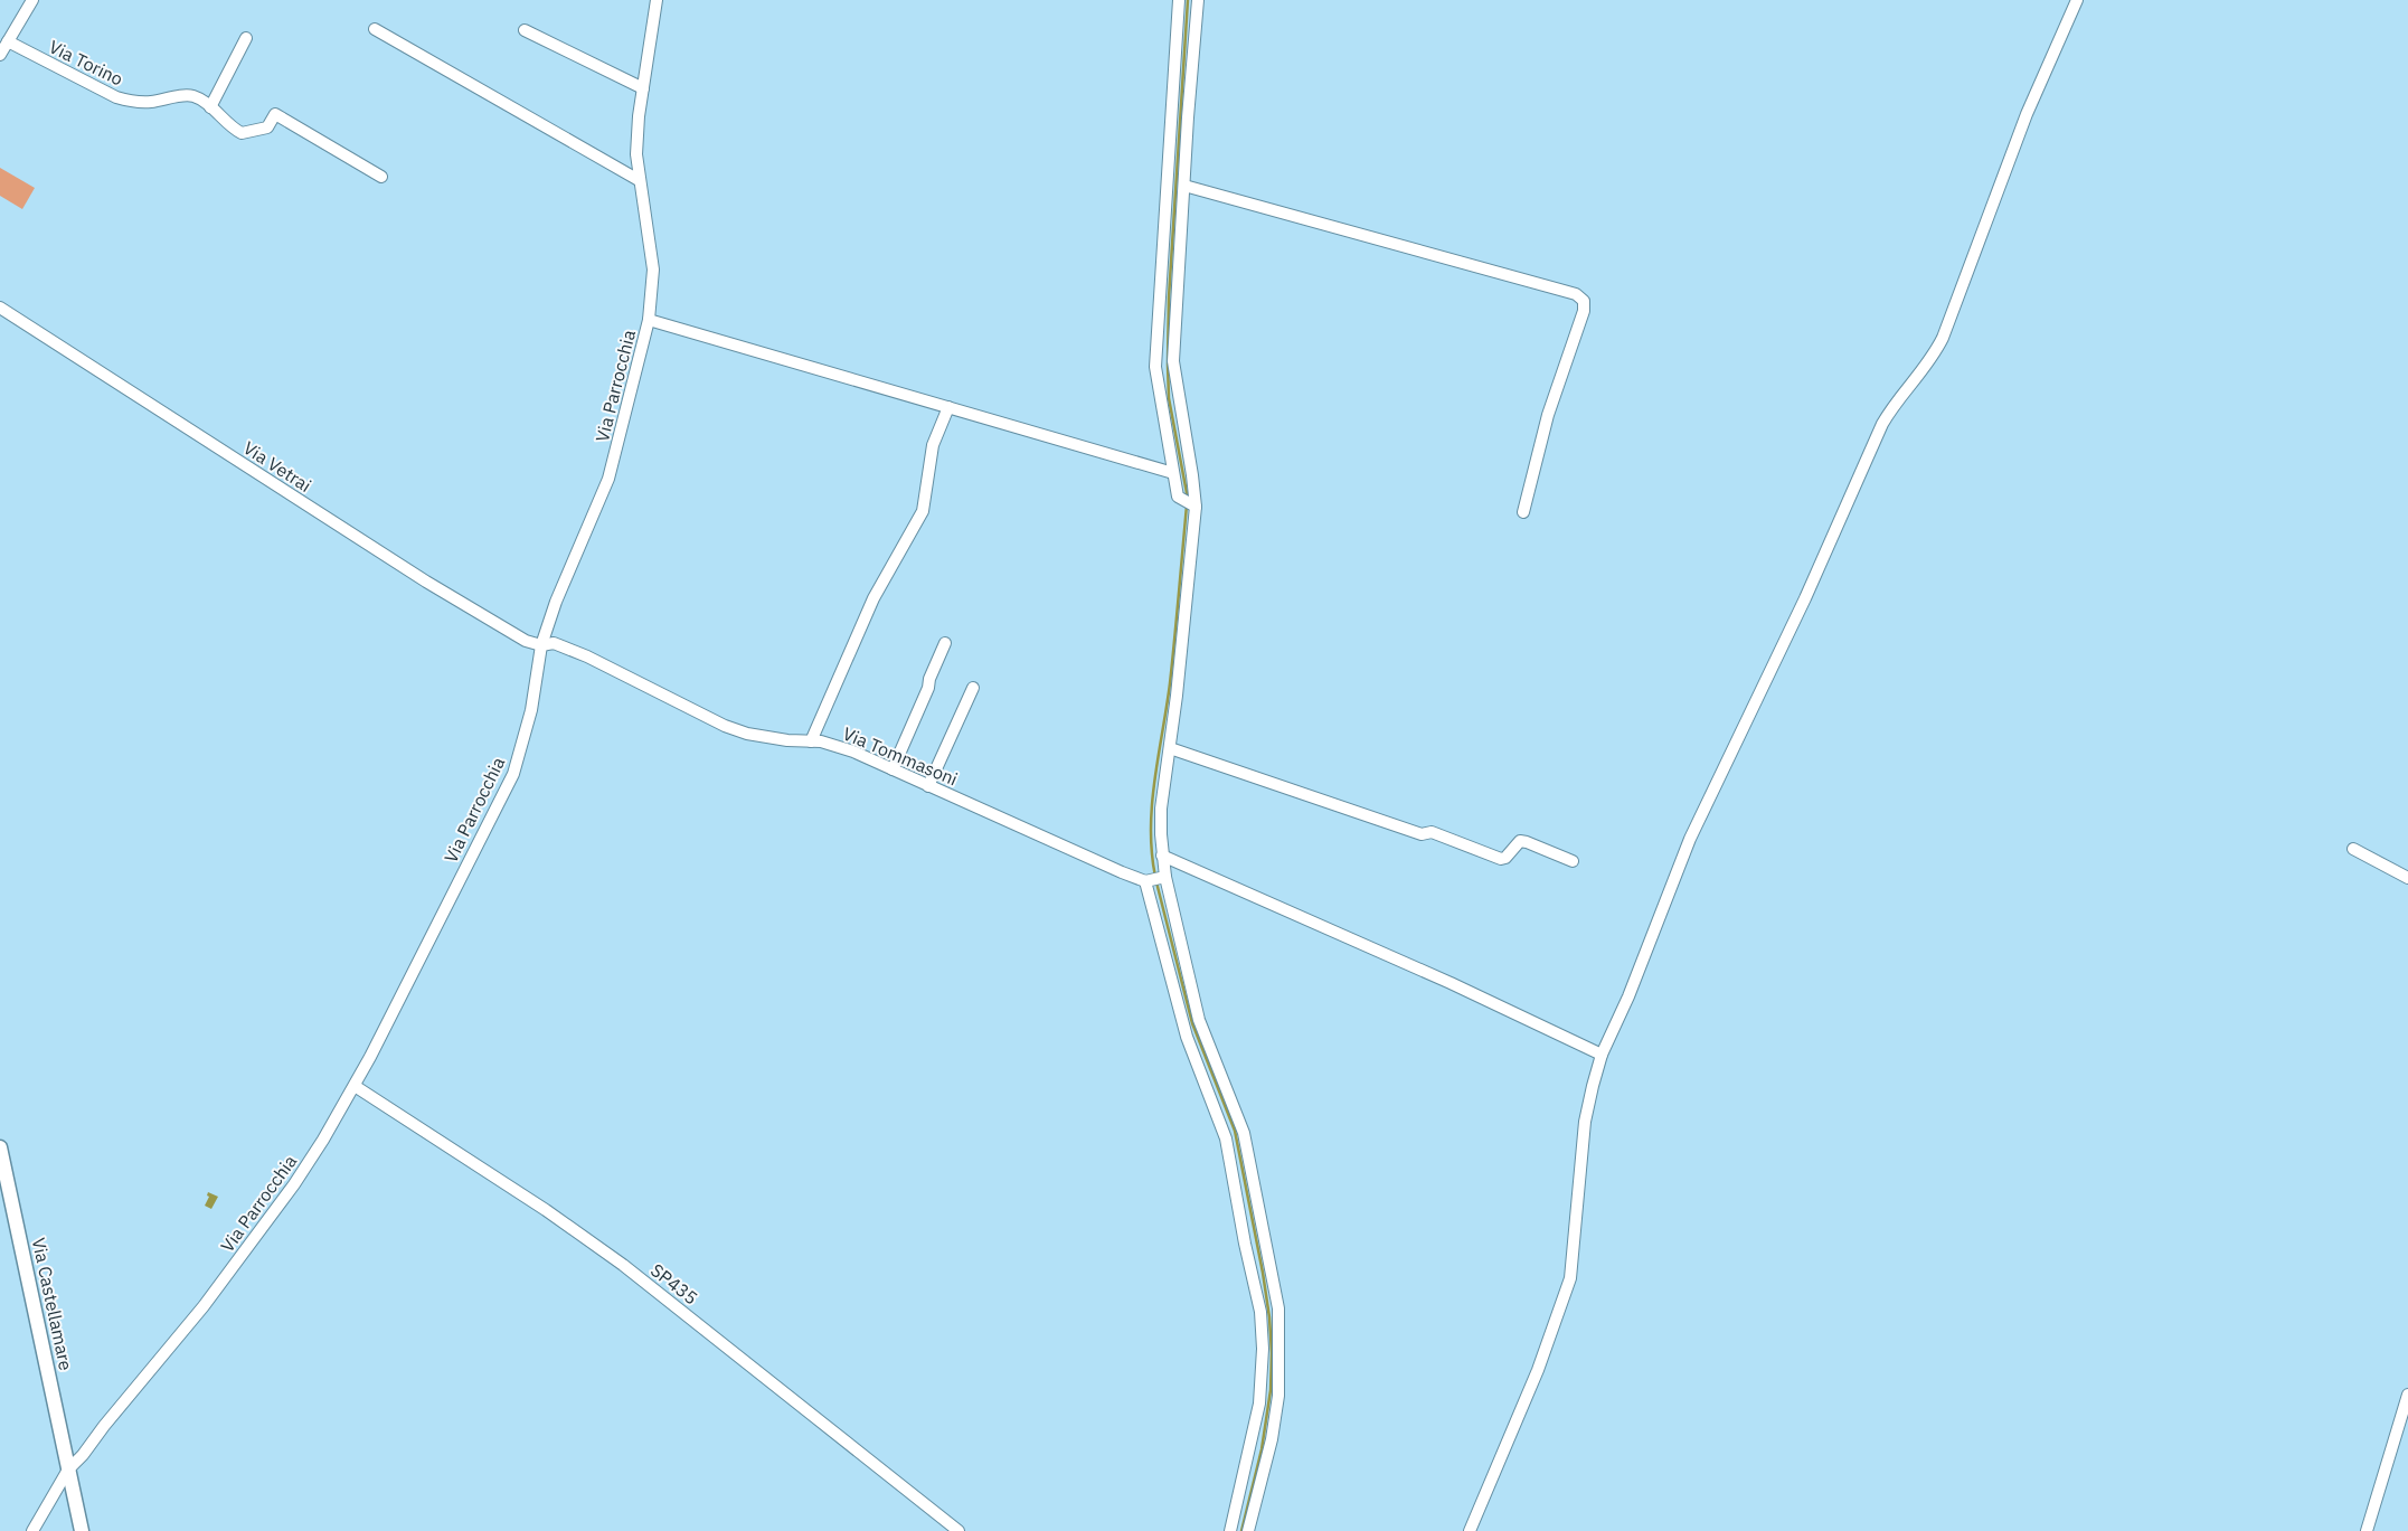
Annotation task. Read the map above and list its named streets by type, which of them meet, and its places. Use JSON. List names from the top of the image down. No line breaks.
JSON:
{"streets":{"main road":["Via Castellamare"],"street":["Via Torino","Via Parrocchia","Via Vetrai","Via Tommasoni","SP435"]},"crossings":[["Via Parrocchia","Via Vetrai"],["Via Parrocchia","Via Tommasoni"],["Via Parrocchia","SP435"],["Via Parrocchia","Via Castellamare"],["Via Vetrai","Via Tommasoni"]]}
